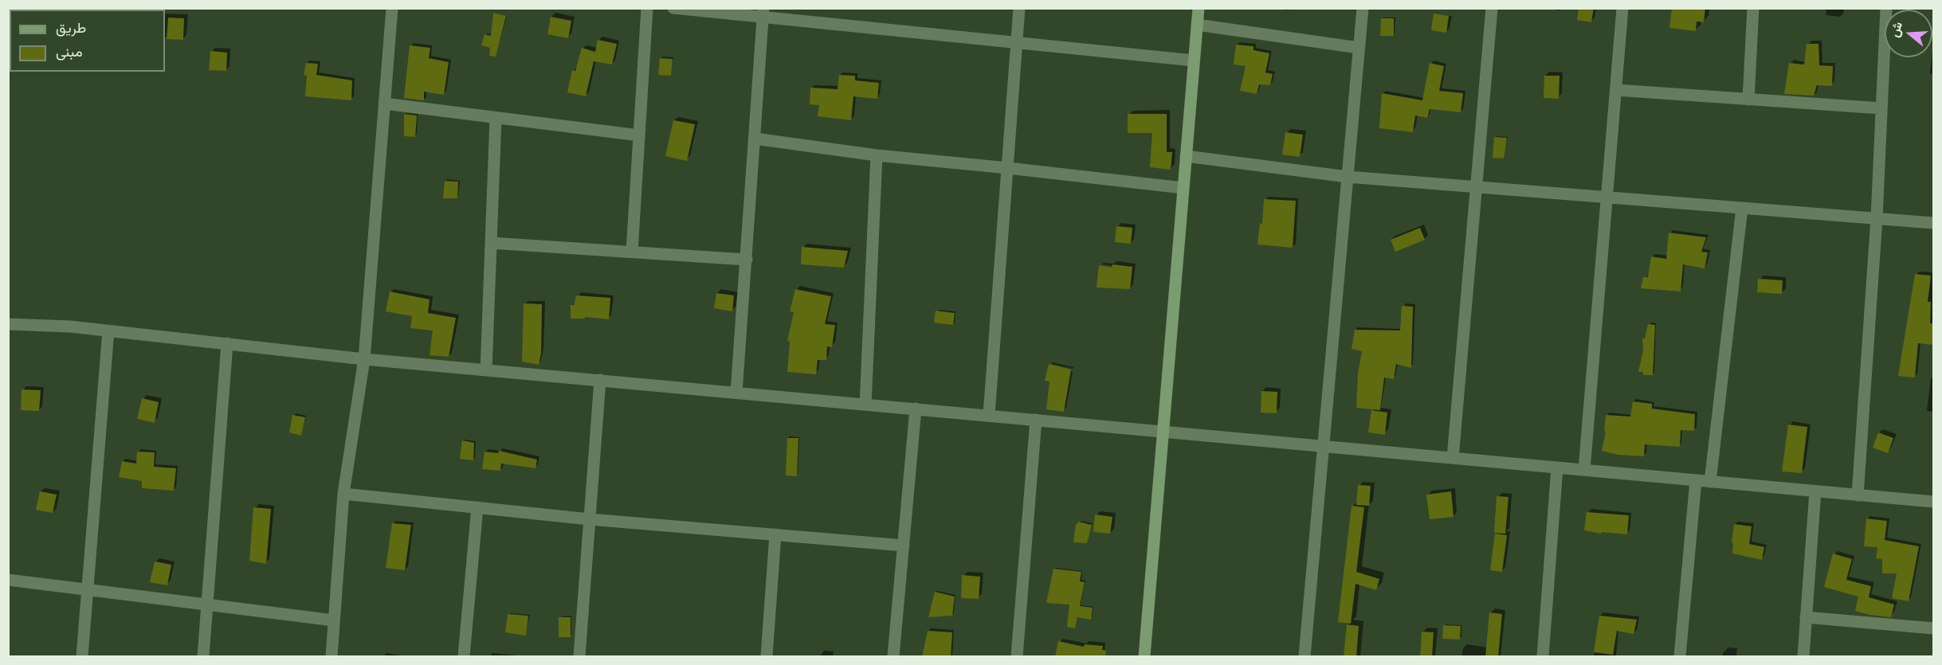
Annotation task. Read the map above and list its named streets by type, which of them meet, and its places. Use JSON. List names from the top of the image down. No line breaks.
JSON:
{"legend":["طريق","مبنى"],"north":"left"}
